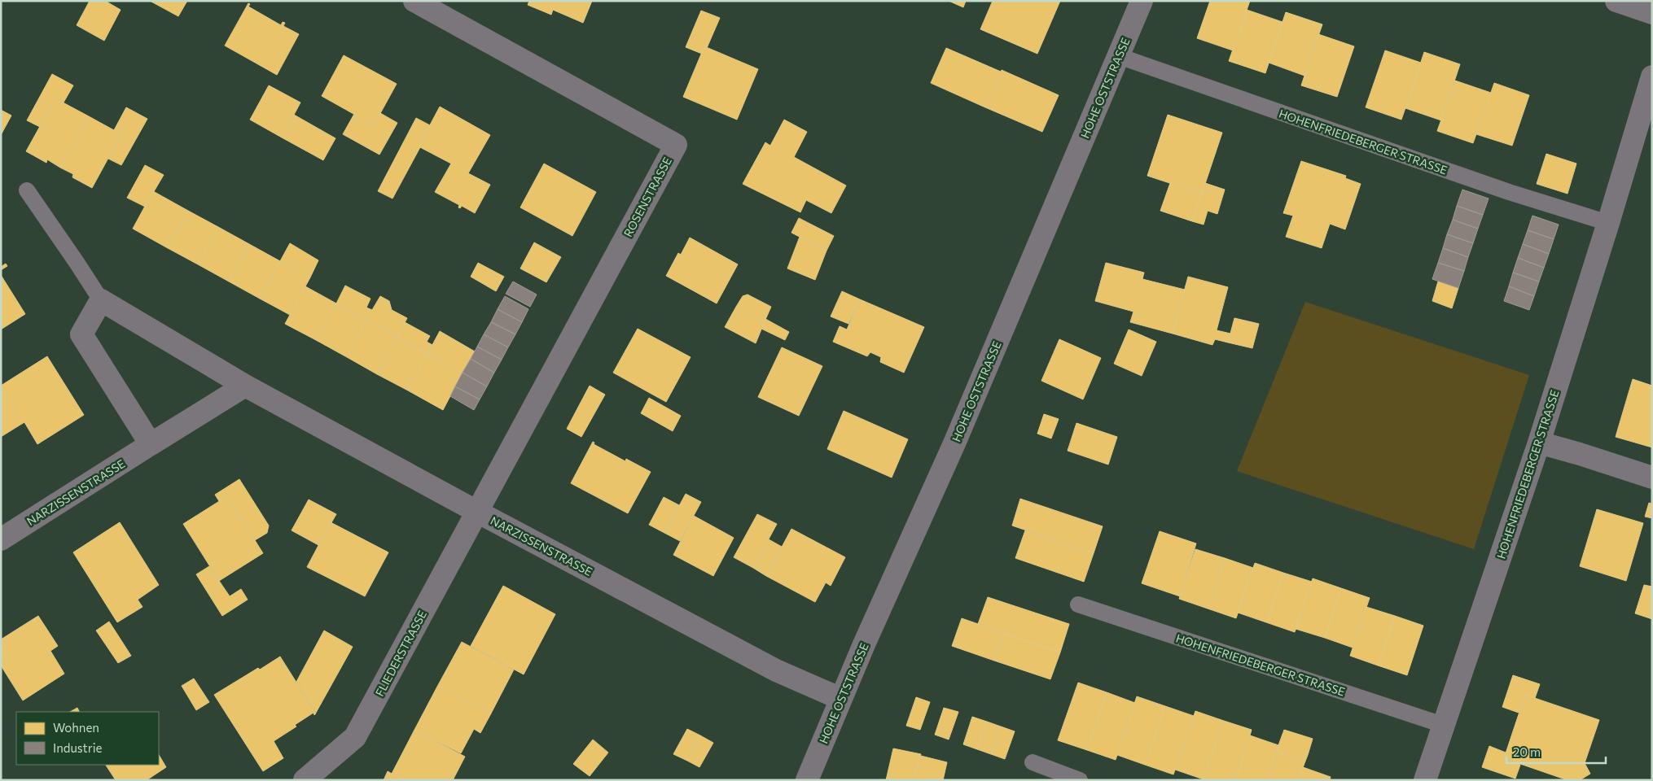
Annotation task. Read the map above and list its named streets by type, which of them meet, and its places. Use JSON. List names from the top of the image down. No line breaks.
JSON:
{"streets":{"street":["HOHE OSTSTRASSE","HOHENFRIEDEBERGER STRASSE","ROSENSTRASSE","NARZISSENSTRASSE","FLIEDERSTRASSE"]},"crossings":[["HOHE OSTSTRASSE","HOHENFRIEDEBERGER STRASSE"],["HOHE OSTSTRASSE","NARZISSENSTRASSE"],["ROSENSTRASSE","NARZISSENSTRASSE"],["ROSENSTRASSE","FLIEDERSTRASSE"],["NARZISSENSTRASSE","FLIEDERSTRASSE"]],"legend":["Wohnen","Industrie"],"scale_bar":"20 m"}
